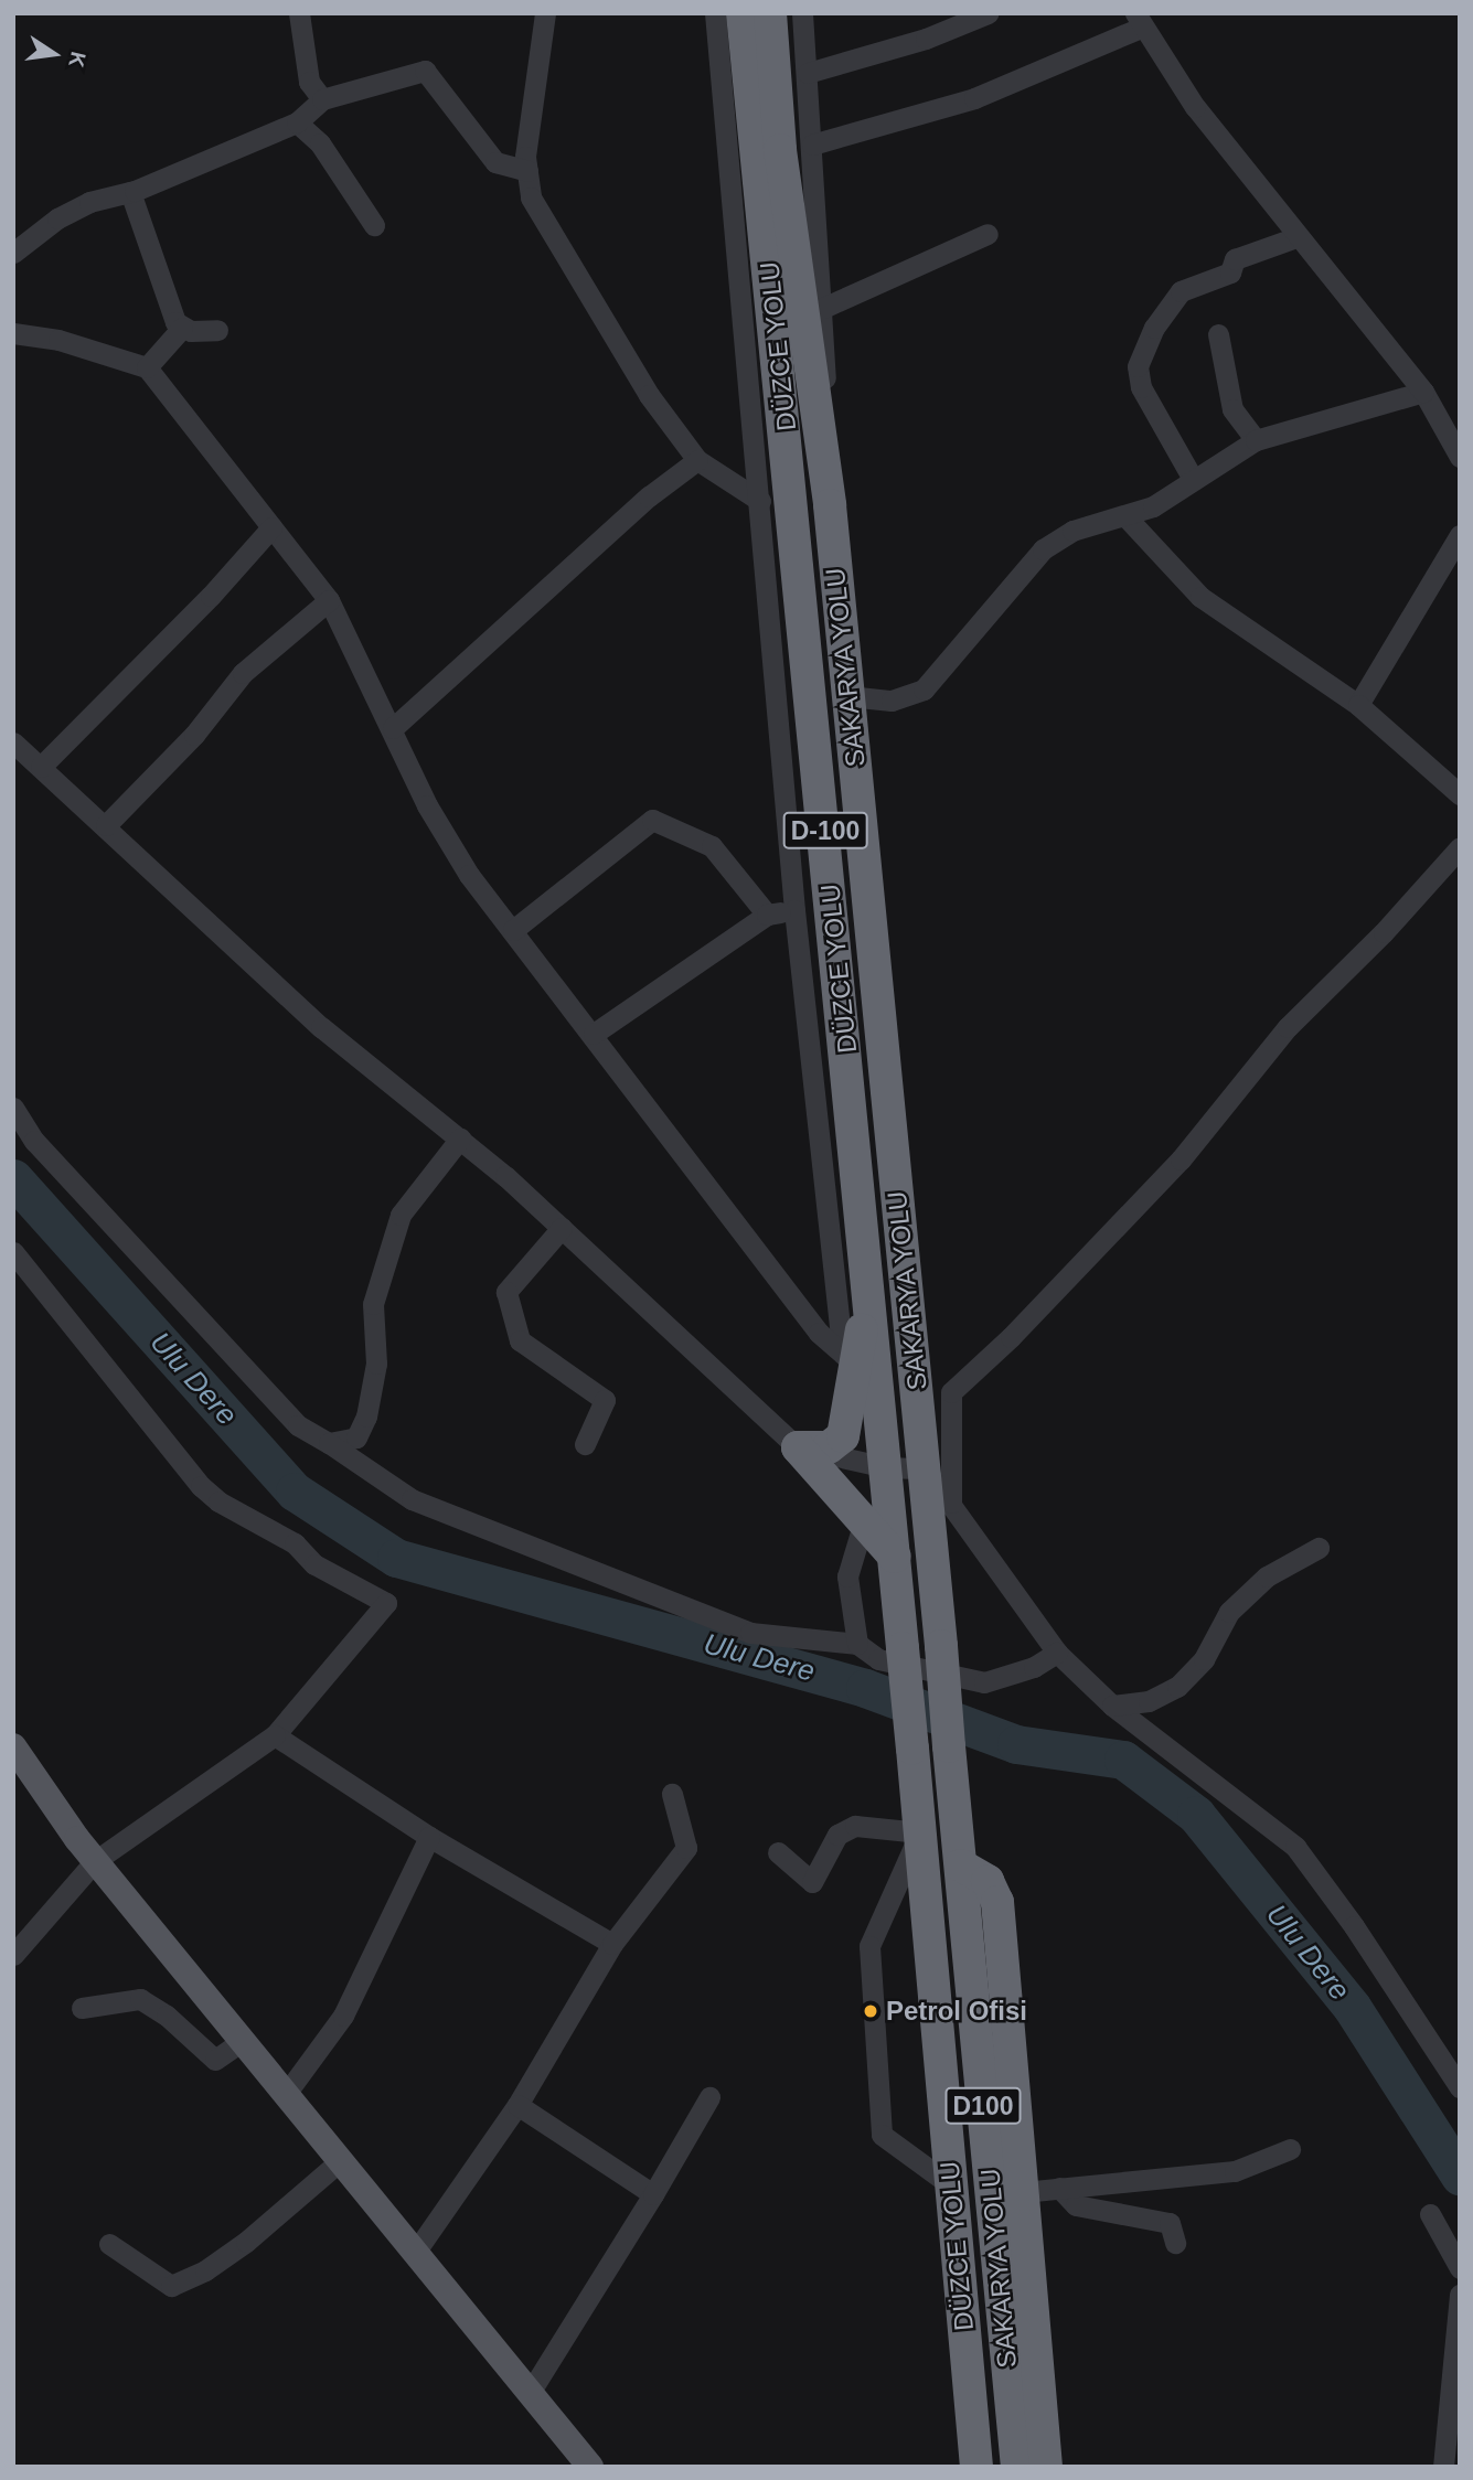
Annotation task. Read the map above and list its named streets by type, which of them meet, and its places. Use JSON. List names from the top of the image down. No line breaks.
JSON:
{"streets":{"highway":["DÜZCE YOLU","SAKARYA YOLU","D-100","D100"]},"water":["Ulu Dere"],"places":["Petrol Ofisi"],"north":"right"}
